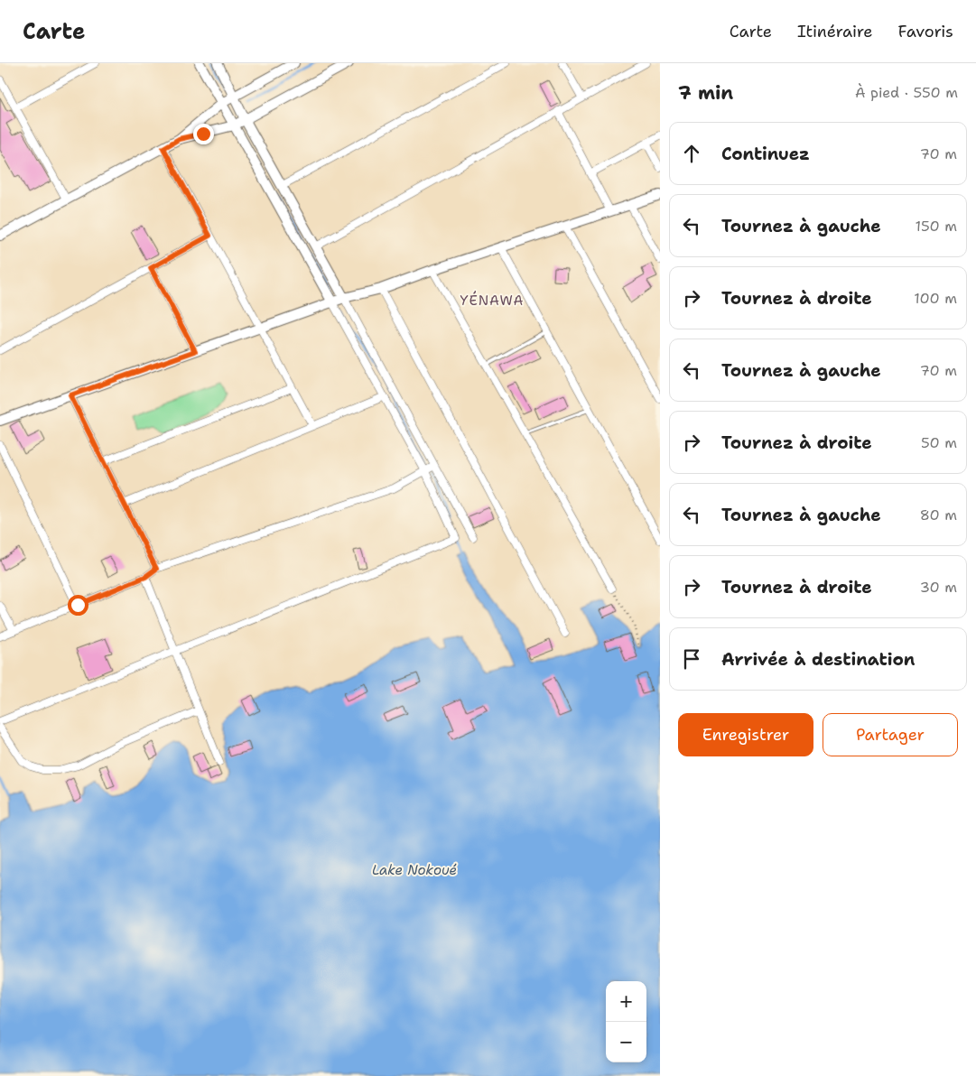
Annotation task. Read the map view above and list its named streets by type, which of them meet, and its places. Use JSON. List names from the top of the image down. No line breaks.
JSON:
{"districts":["YÉNAWA"],"water":["Lake Nokoué"],"page":{"header":"Carte","nav":["Carte","Itinéraire","Favoris"],"heading":["7 min","À pied · 550 m"],"list":[["Continuez","70 m"],["Tournez à gauche","150 m"],["Tournez à droite","100 m"],["Tournez à gauche","70 m"],["Tournez à droite","50 m"],["Tournez à gauche","80 m"],["Tournez à droite","30 m"],"Arrivée à destination"],"buttons":["Enregistrer","Partager"],"map_buttons":["+","−"]}}
